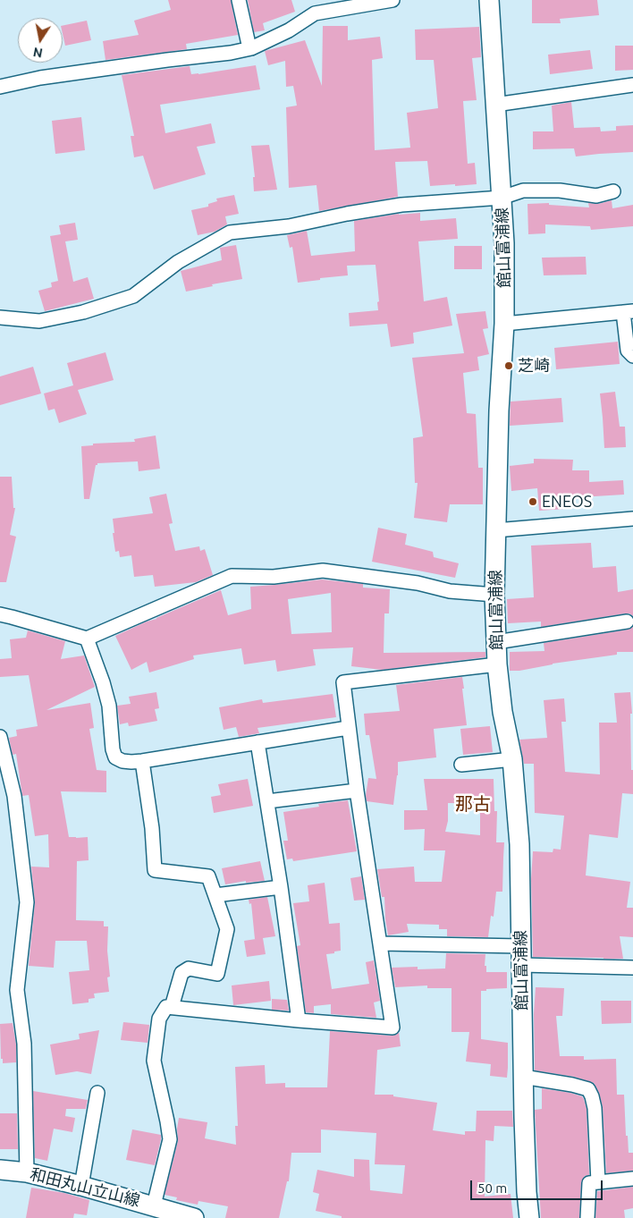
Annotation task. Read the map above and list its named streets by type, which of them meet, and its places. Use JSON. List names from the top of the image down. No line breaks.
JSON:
{"streets":{"main road":["館山富浦線","和田丸山立山線"]},"districts":["那古"],"places":["芝崎","ENEOS"],"scale_bar":"50 m","north":"bottom"}
